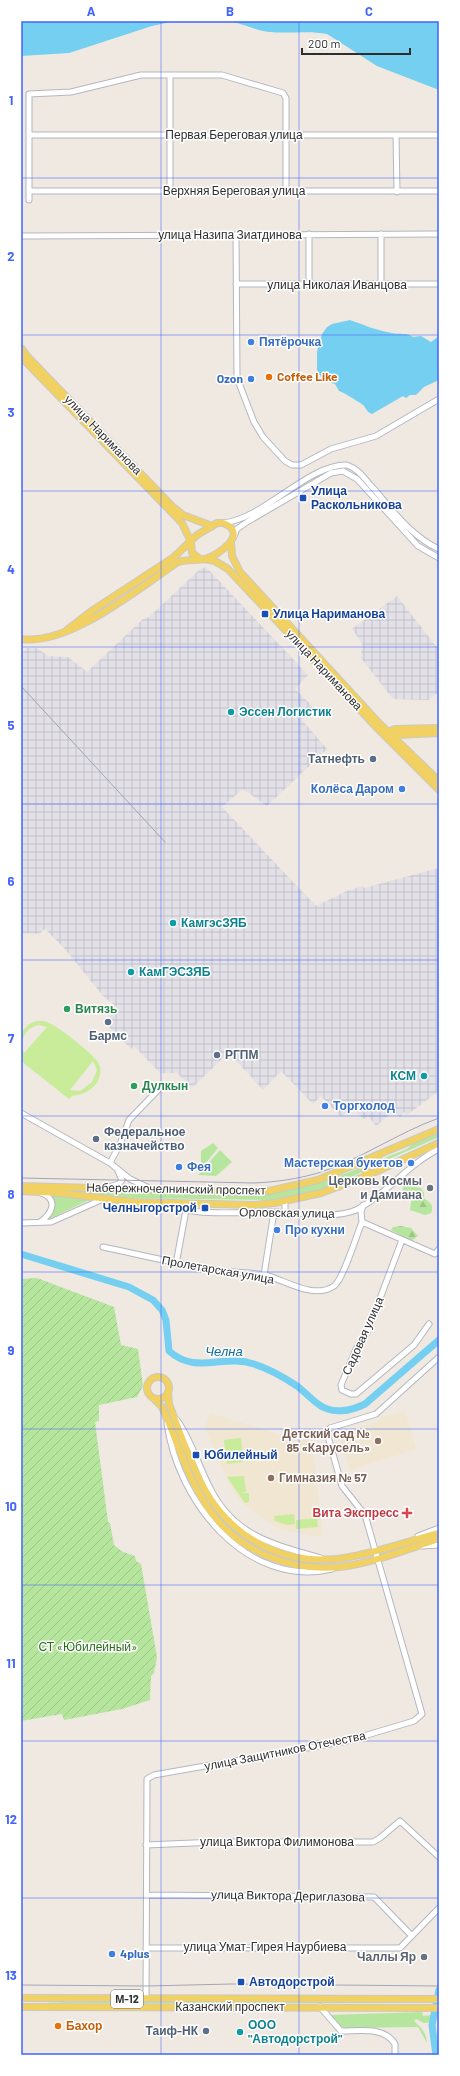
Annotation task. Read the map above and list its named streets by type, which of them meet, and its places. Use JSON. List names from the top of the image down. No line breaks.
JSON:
{"streets":{"main road":["улица Нариманова","Набережночелнинский проспект","М-12","Казанский проспект"],"street":["Первая Береговая улица","Верхняя Береговая улица","улица Назипа Зиатдинова","улица Николая Иванцова","Орловская улица","Пролетарская улица","Садовая улица","улица Защитников Отечества","улица Виктора Филимонова","улица Виктора Дериглазова","улица Умат-Гирея Наурбиева"]},"crossings":[["Набережночелнинский проспект","Орловская улица"],["Орловская улица","Пролетарская улица"],["улица Защитников Отечества","улица Виктора Филимонова"],["улица Виктора Дериглазова","улица Умат-Гирея Наурбиева"]],"water":["Челна"],"parks":["СТ «Юбилейный»"],"places":{"other":["Пятёрочка","Coffee Like","Ozon","Эссен Логистик","Татнефть","Колёса Даром","КамгэсЗЯБ","КамГЭСЗЯБ","Витязь","Бармс","РГПМ","КСМ","Дулкын","Торгхолод","Федеральное казначейство","Мастерская букетов","Фея","Церковь Космы и Дамиана","Про кухни","Детский сад № 85 «Карусель»","Гимназия № 57","4plus","Чаллы Яр","Бахор","Таиф-НК","ООО \"Автодорстрой\""],"transit":["Улица Раскольникова","Улица Нариманова","Челныгорстрой","Юбилейный","Автодорстрой"],"health":["Вита Экспресс"]},"scale_bar":"200 m","grid":{"columns":["A","B","C"],"rows":["1","2","3","4","5","6","7","8","9","10","11","12","13"]}}
